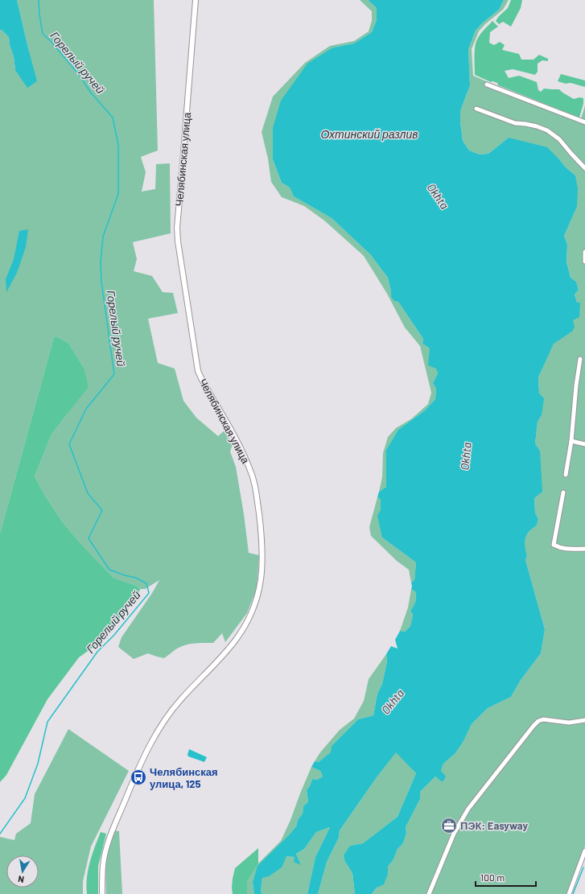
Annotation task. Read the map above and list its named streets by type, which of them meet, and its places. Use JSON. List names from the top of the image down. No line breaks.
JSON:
{"streets":{"street":["Челябинская улица"]},"water":["Горелый ручей","Охтинский разлив","Okhta"],"places":{"bus stop":["Челябинская улица, 125"],"office":["ПЭК: Easyway"]},"scale_bar":"100 m","north":"bottom"}
